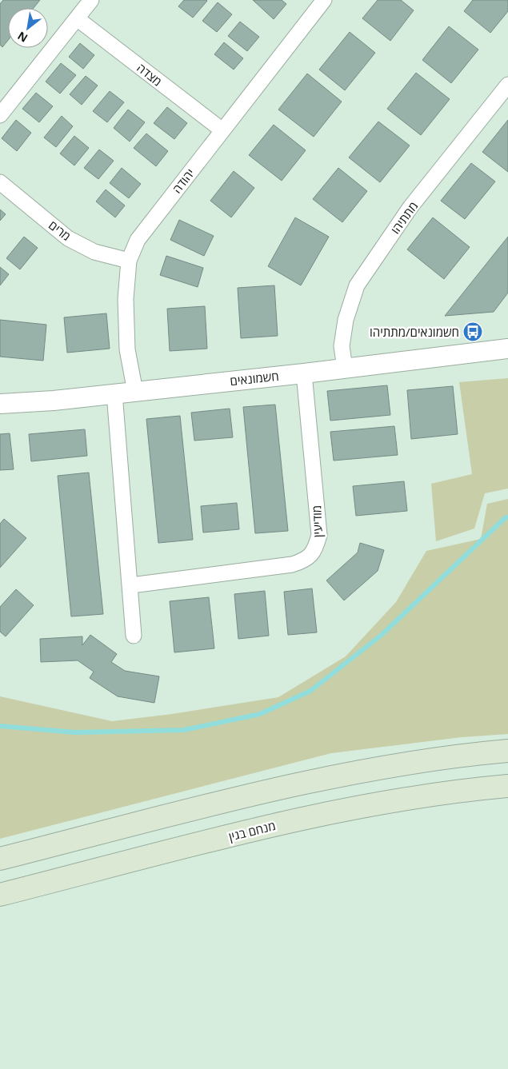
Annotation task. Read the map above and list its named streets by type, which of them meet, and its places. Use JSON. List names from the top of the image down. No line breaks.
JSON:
{"streets":{"main road":["מנחם בגין"],"street":["מצדה","יהודה","מתתיהו","מרים","חשמונאים","מודיעין"]},"crossings":[["מצדה","יהודה"],["יהודה","מרים"],["יהודה","חשמונאים"],["מתתיהו","חשמונאים"],["חשמונאים","מודיעין"]],"places":{"bus stop":["חשמונאים/מתתיהו"]},"north":"bottom left"}
